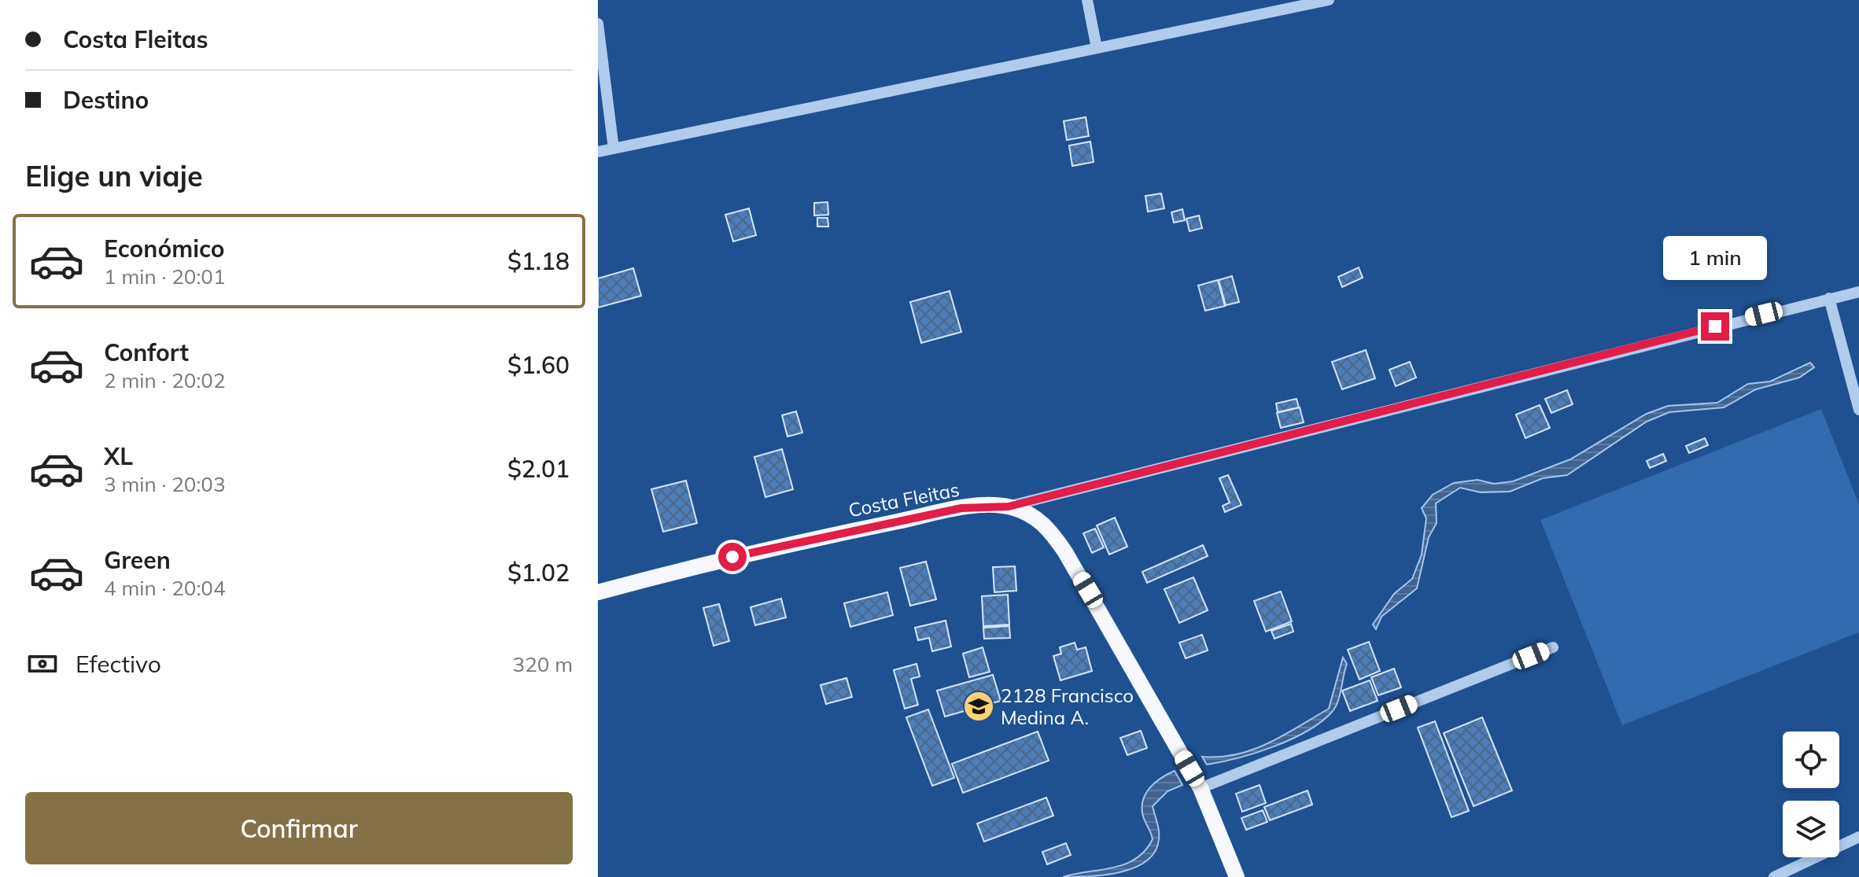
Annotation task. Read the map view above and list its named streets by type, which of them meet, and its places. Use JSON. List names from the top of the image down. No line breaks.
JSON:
{"streets":{"main road":["Costa Fleitas"]},"places":{"school or university":["2128 Francisco Medina A."]},"page":{"banner":["Costa Fleitas","Destino"],"heading":"Elige un viaje","list":[{"name":"Económico","note":"1 min · 20:01","value":"$1.18"},{"name":"Confort","note":"2 min · 20:02","value":"$1.60"},{"name":"XL","note":"3 min · 20:03","value":"$2.01"},{"name":"Green","note":"4 min · 20:04","value":"$1.02"}],"bubble":"1 min","pay":["Efectivo","320 m"],"buttons":"Confirmar"}}
